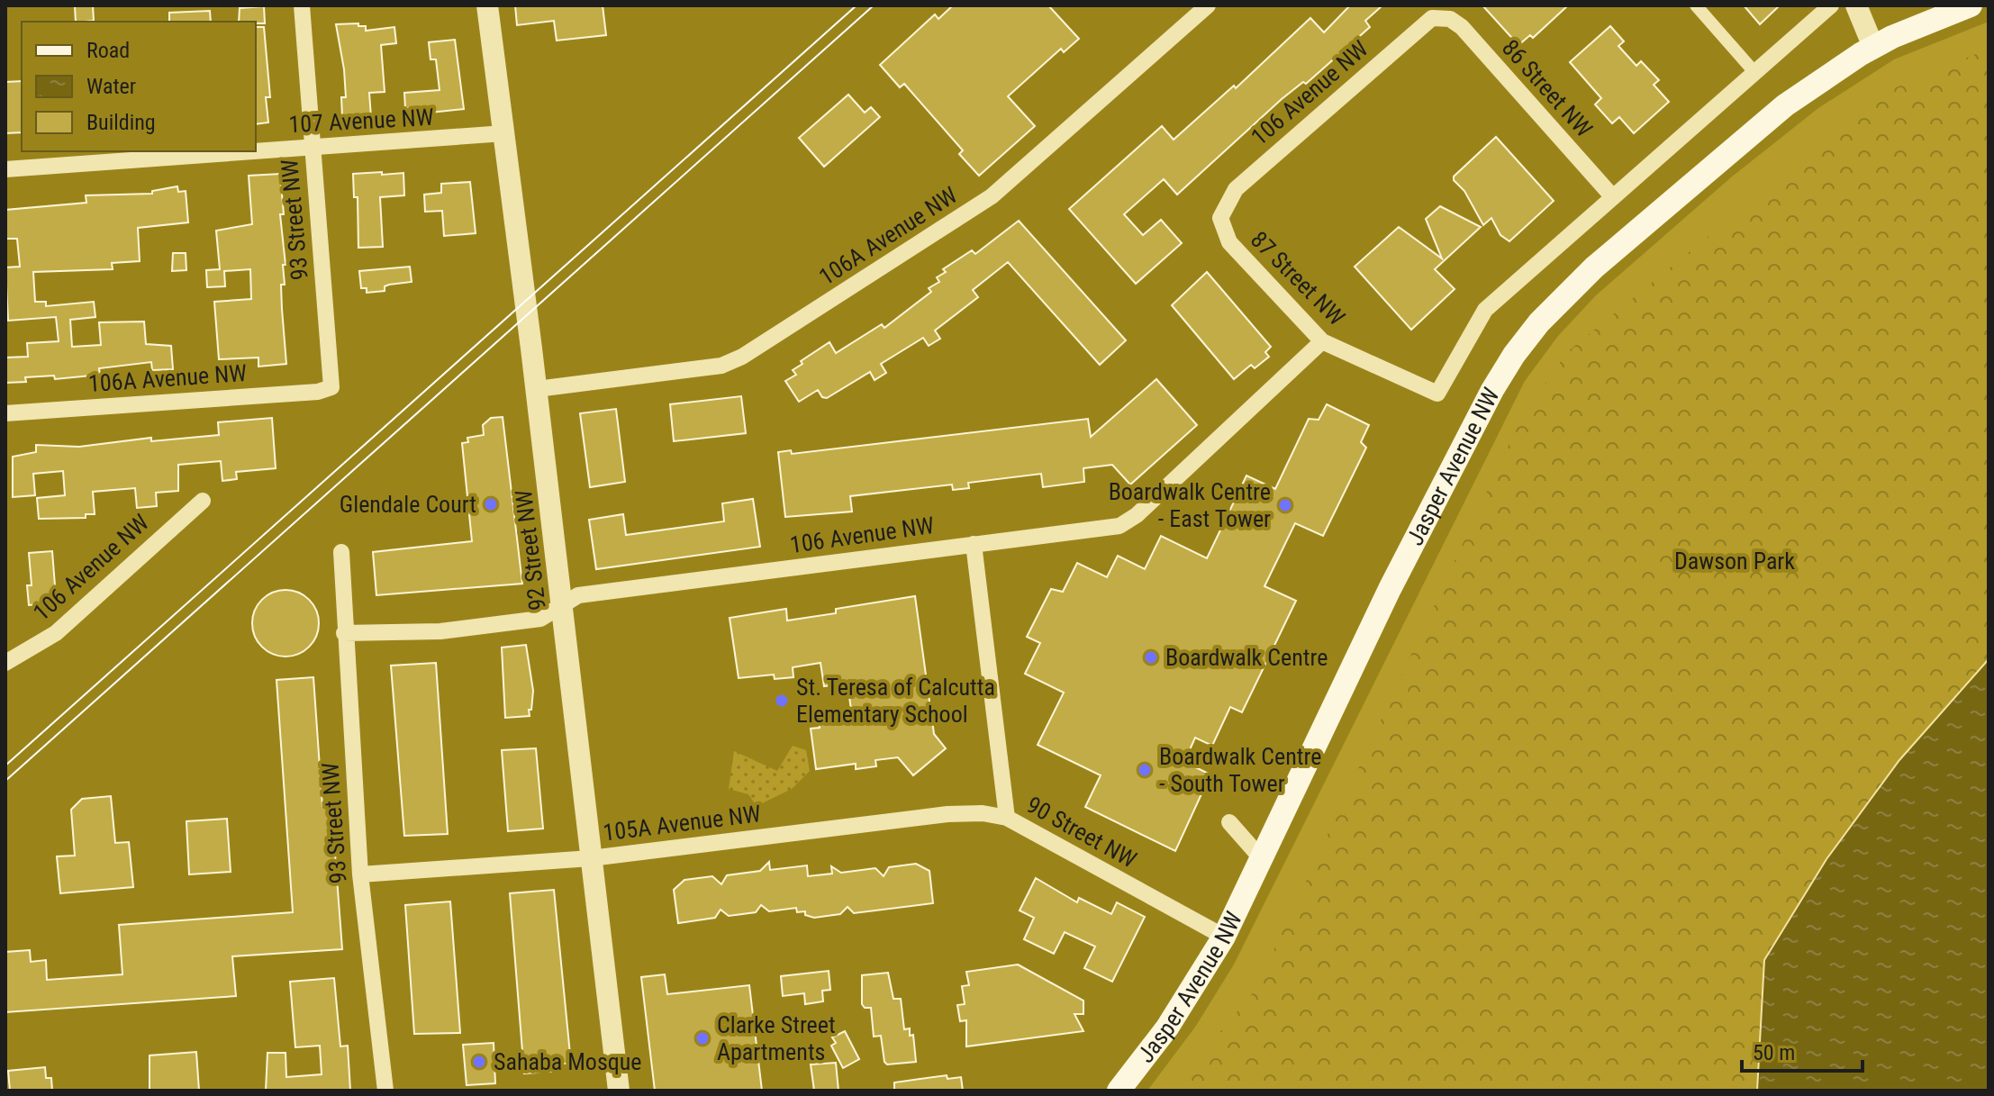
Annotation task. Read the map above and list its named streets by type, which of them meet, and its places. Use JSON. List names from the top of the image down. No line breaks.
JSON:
{"streets":{"main road":["Jasper Avenue NW"],"street":["86 Street NW","106 Avenue NW","107 Avenue NW","93 Street NW","106A Avenue NW","87 Street NW","92 Street NW","105A Avenue NW","90 Street NW"]},"crossings":[["86 Street NW","106 Avenue NW"],["86 Street NW","Jasper Avenue NW"],["106 Avenue NW","93 Street NW"],["106 Avenue NW","87 Street NW"],["106 Avenue NW","92 Street NW"],["106 Avenue NW","90 Street NW"],["107 Avenue NW","93 Street NW"],["107 Avenue NW","92 Street NW"],["93 Street NW","106A Avenue NW"],["93 Street NW","105A Avenue NW"],["106A Avenue NW","92 Street NW"],["87 Street NW","Jasper Avenue NW"],["Jasper Avenue NW","90 Street NW"],["92 Street NW","105A Avenue NW"],["105A Avenue NW","90 Street NW"]],"parks":["Dawson Park"],"places":["Glendale Court","Boardwalk Centre - East Tower","Boardwalk Centre","St. Teresa of Calcutta Elementary School","Boardwalk Centre - South Tower","Clarke Street Apartments","Sahaba Mosque"],"legend":["Road","Water","Building"],"scale_bar":"50 m"}
